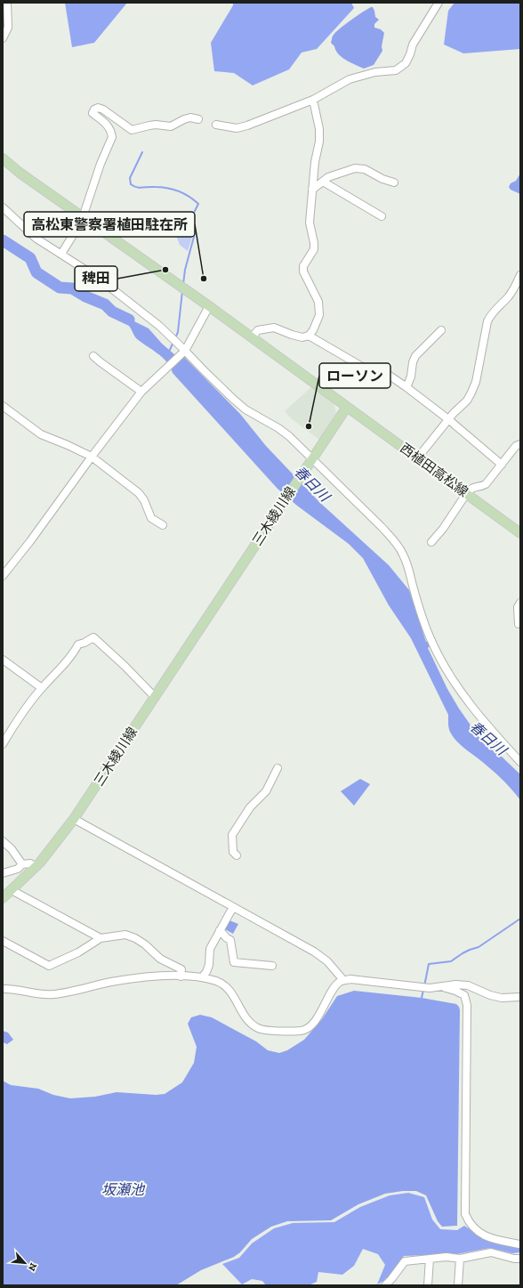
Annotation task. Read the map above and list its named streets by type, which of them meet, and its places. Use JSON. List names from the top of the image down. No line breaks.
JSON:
{"streets":{"main road":["西植田高松線","三木綾川線"]},"crossings":[["西植田高松線","三木綾川線"]],"water":["春日川","坂瀬池"],"places":["稗田","高松東警察署植田駐在所","ローソン"],"north":"bottom right"}
